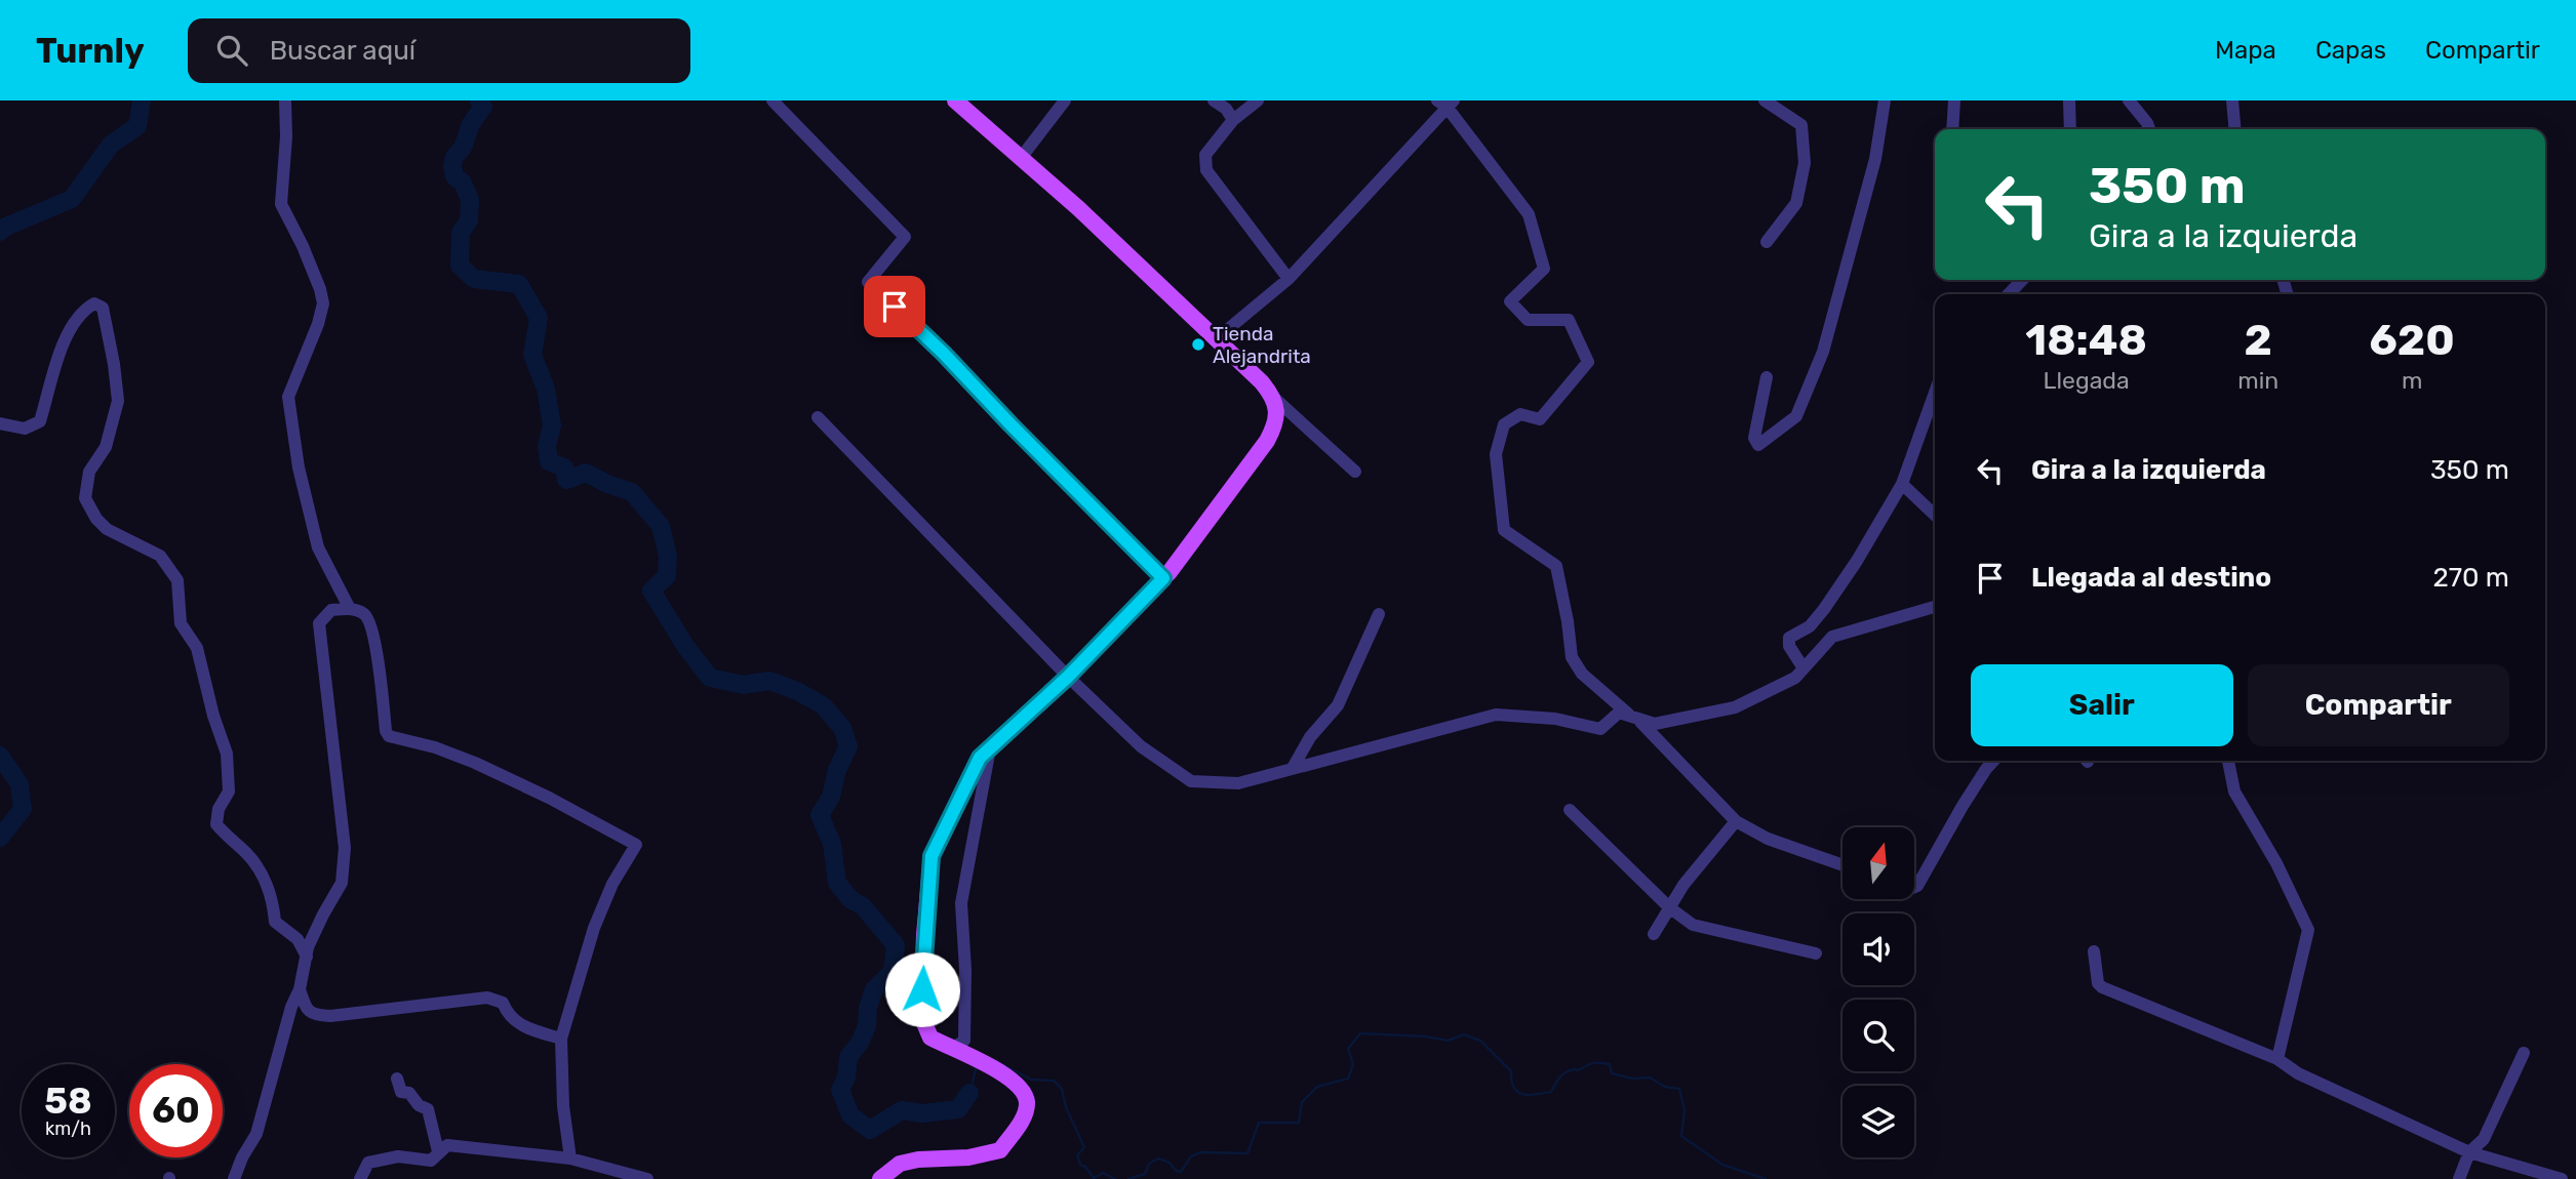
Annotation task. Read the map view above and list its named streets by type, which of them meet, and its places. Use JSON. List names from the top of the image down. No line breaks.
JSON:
{"places":["Tienda Alejandrita"],"north":"top","page":{"header":"Turnly","search":"Buscar aquí","nav":["Mapa","Capas","Compartir"],"turn":["350 m","Gira a la izquierda"],"eta":["18:48","Llegada","2","min","620","m"],"list":[{"name":"Gira a la izquierda","value":"350 m"},{"name":"Llegada al destino","value":"270 m"}],"buttons":["Salir","Compartir"],"speed":"58 km/h","limit":"60"}}
